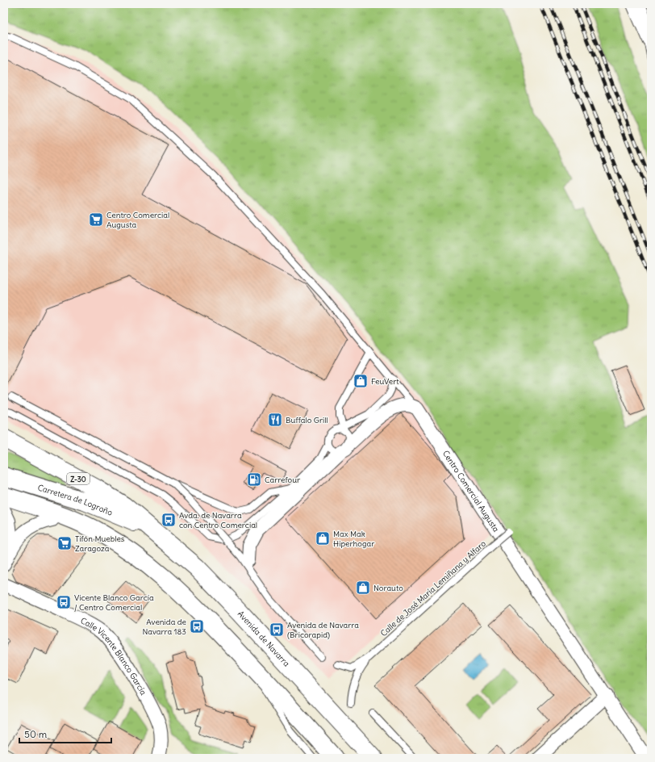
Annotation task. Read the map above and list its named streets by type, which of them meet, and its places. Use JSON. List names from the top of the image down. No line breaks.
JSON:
{"streets":{"main road":["Z-30","Carretera de Logroño","Avenida de Navarra"],"street":["Centro Comercial Augusta","Calle Vicente Blanco García"],"lane":["Calle de José María Lemiñana y Alfaro"]},"crossings":[["Z-30","Carretera de Logroño"],["Z-30","Avenida de Navarra"],["Carretera de Logroño","Avenida de Navarra"]],"places":{"supermarket":["Centro Comercial Augusta","Tifón Muebles Zaragoza"],"shop":["FeuVert","Max Mak Hiperhogar","Norauto"],"restaurant":["Buffalo Grill"],"fuel station":["Carrefour"],"bus stop":["Avda. de Navarra con Centro Comercial","Vicente Blanco García / Centro Comercial","Avenida de Navarra 183","Avenida de Navarra (Bricorapid)"]},"scale_bar":"50 m"}
